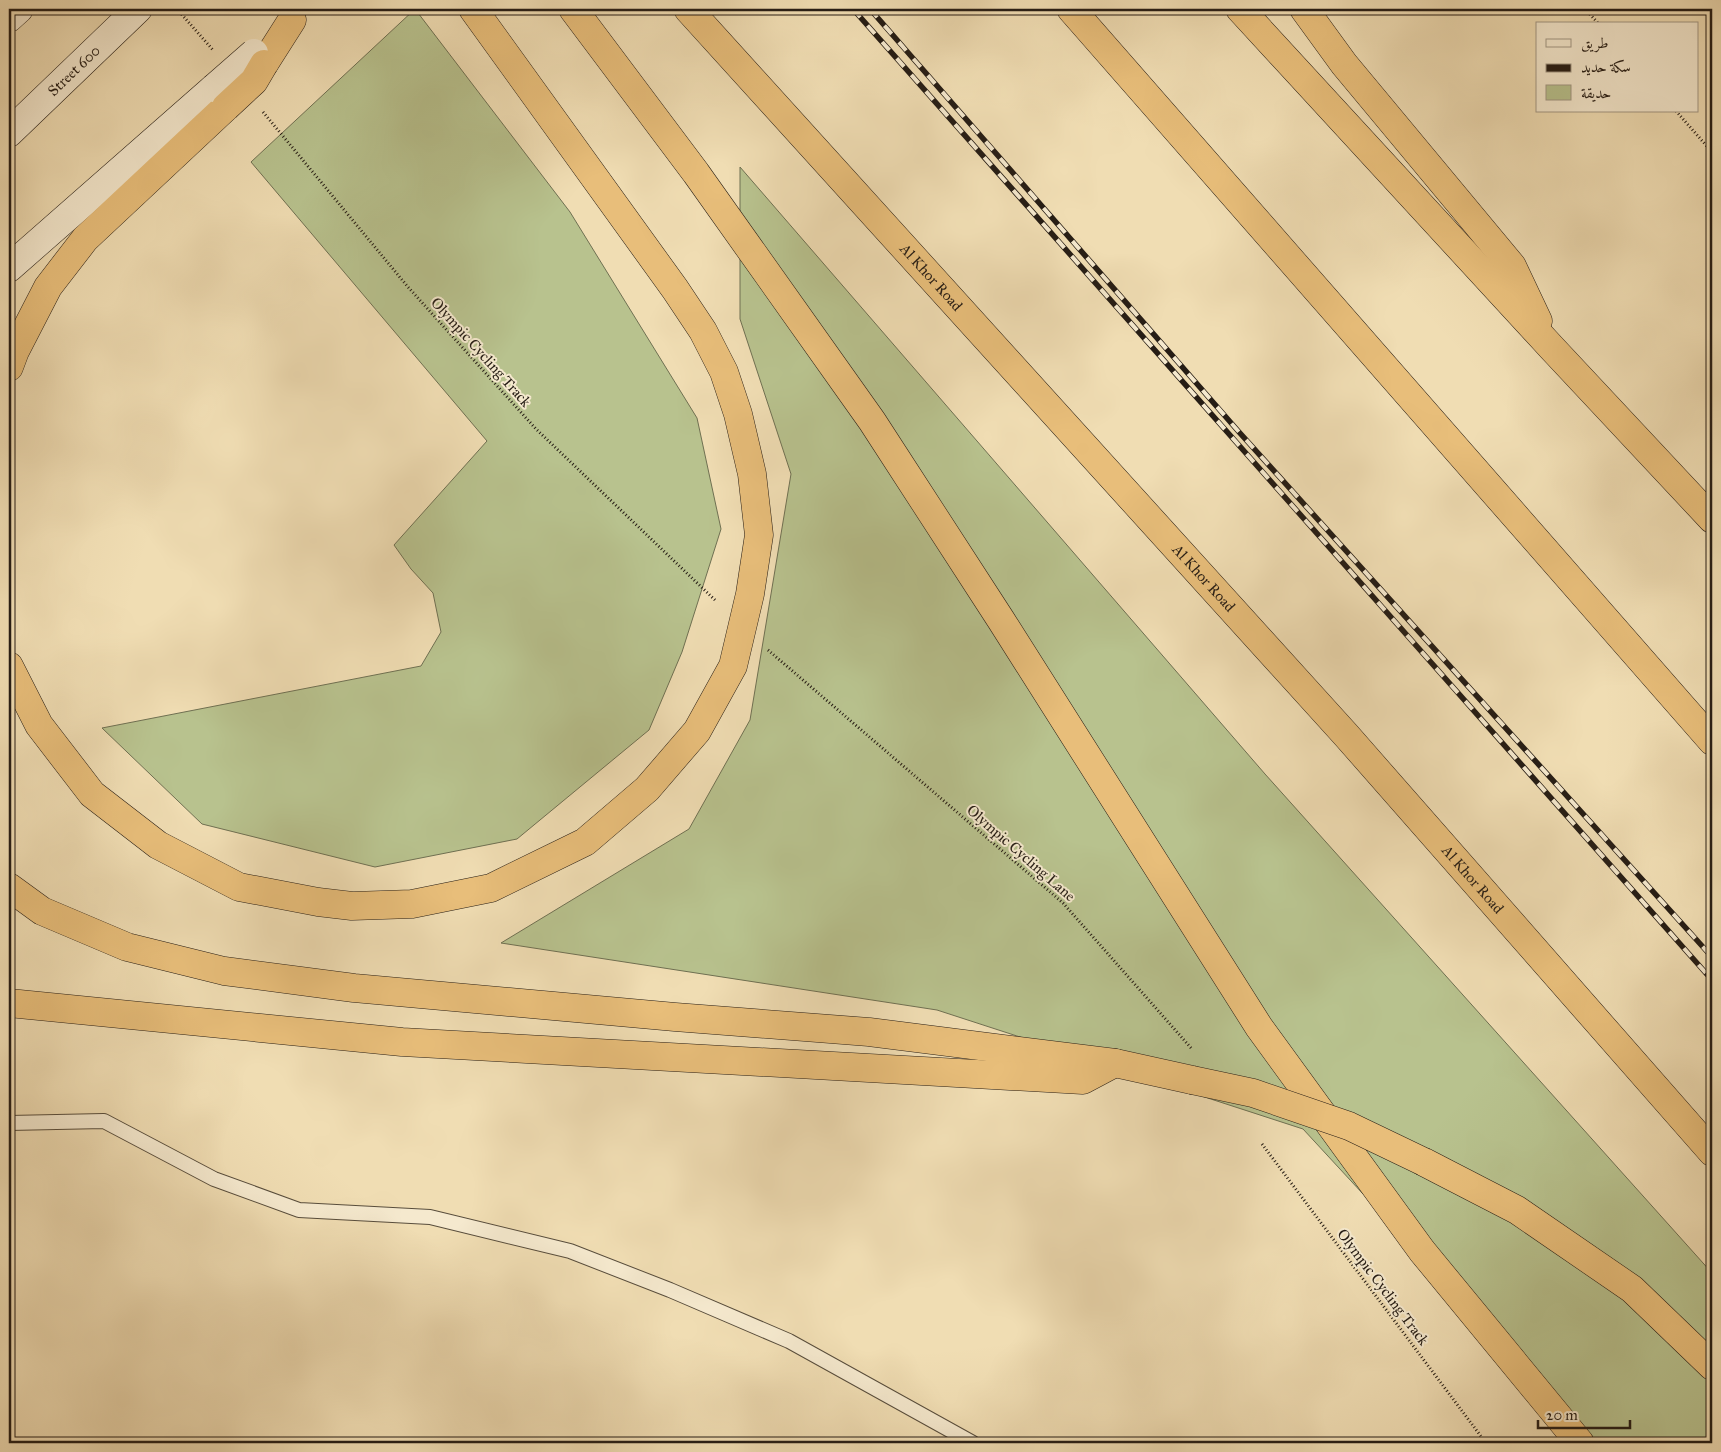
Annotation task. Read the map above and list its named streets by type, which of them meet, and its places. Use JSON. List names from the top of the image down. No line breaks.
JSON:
{"streets":{"highway":["Al Khor Road"],"main road":["Street 600"],"path":["Olympic Cycling Track","Olympic Cycling Lane"]},"legend":["طريق","سكة حديد","حديقة"],"scale_bar":"20 m"}
